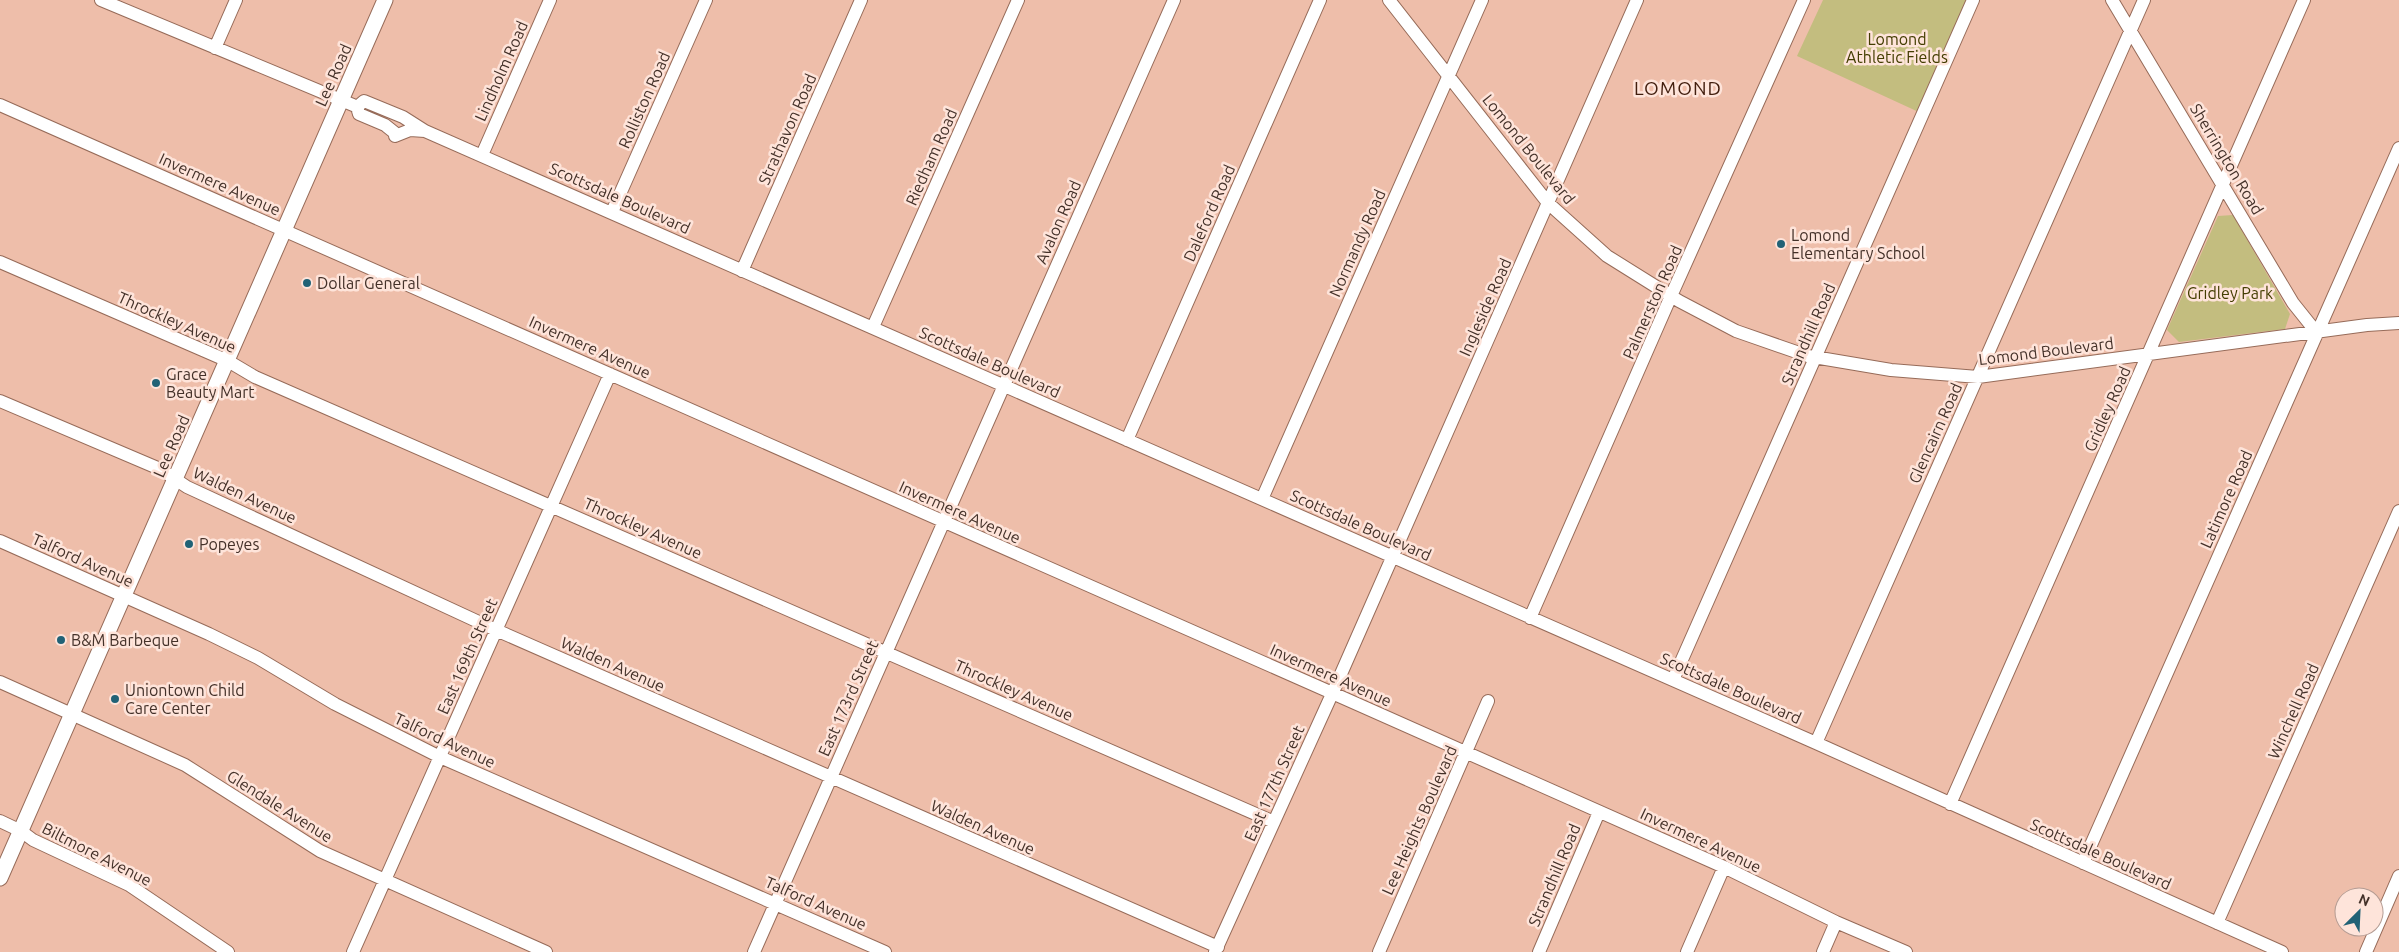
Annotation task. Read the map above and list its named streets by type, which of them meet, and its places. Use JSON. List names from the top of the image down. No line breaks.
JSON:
{"streets":{"main road":["Lee Road"],"street":["Lindholm Road","Rolliston Road","Strathavon Road","Lomond Boulevard","Riedham Road","Sherrington Road","Invermere Avenue","Scottsdale Boulevard","Daleford Road","Avalon Road","Normandy Road","Palmerston Road","Ingleside Road","Throckley Avenue","Strandhill Road","Gridley Road","Glencairn Road","Walden Avenue","Latimore Road","Talford Avenue","East 169th Street","East 173rd Street","Winchell Road","East 177th Street","Glendale Avenue","Lee Heights Boulevard","Biltmore Avenue"]},"crossings":[["Lindholm Road","Scottsdale Boulevard"],["Lee Road","Invermere Avenue"],["Lee Road","Scottsdale Boulevard"],["Lee Road","Throckley Avenue"],["Lee Road","Walden Avenue"],["Lee Road","Talford Avenue"],["Lee Road","Glendale Avenue"],["Lee Road","Biltmore Avenue"],["Rolliston Road","Scottsdale Boulevard"],["Strathavon Road","Scottsdale Boulevard"],["Lomond Boulevard","Sherrington Road"],["Lomond Boulevard","Normandy Road"],["Lomond Boulevard","Palmerston Road"],["Lomond Boulevard","Ingleside Road"],["Lomond Boulevard","Strandhill Road"],["Lomond Boulevard","Gridley Road"],["Lomond Boulevard","Glencairn Road"],["Lomond Boulevard","Latimore Road"],["Riedham Road","Scottsdale Boulevard"],["Sherrington Road","Gridley Road"],["Sherrington Road","Glencairn Road"],["Sherrington Road","Latimore Road"],["Invermere Avenue","Strandhill Road"],["Invermere Avenue","East 169th Street"],["Invermere Avenue","East 173rd Street"],["Invermere Avenue","East 177th Street"],["Invermere Avenue","Lee Heights Boulevard"],["Scottsdale Boulevard","Daleford Road"],["Scottsdale Boulevard","Avalon Road"],["Scottsdale Boulevard","Normandy Road"],["Scottsdale Boulevard","Palmerston Road"],["Scottsdale Boulevard","Ingleside Road"],["Scottsdale Boulevard","Strandhill Road"],["Scottsdale Boulevard","Gridley Road"],["Scottsdale Boulevard","Glencairn Road"],["Scottsdale Boulevard","Latimore Road"],["Scottsdale Boulevard","Winchell Road"],["Avalon Road","East 173rd Street"],["Ingleside Road","East 177th Street"],["Throckley Avenue","East 169th Street"],["Throckley Avenue","East 173rd Street"],["Throckley Avenue","East 177th Street"],["Walden Avenue","East 169th Street"],["Walden Avenue","East 173rd Street"],["Walden Avenue","East 177th Street"],["Talford Avenue","East 169th Street"],["Talford Avenue","East 173rd Street"],["East 169th Street","Glendale Avenue"]],"districts":["LOMOND"],"parks":["Lomond Athletic Fields","Gridley Park"],"places":["Lomond Elementary School","Dollar General","Grace Beauty Mart","Popeyes","B&M Barbeque","Uniontown Child Care Center"],"north":"top right"}
